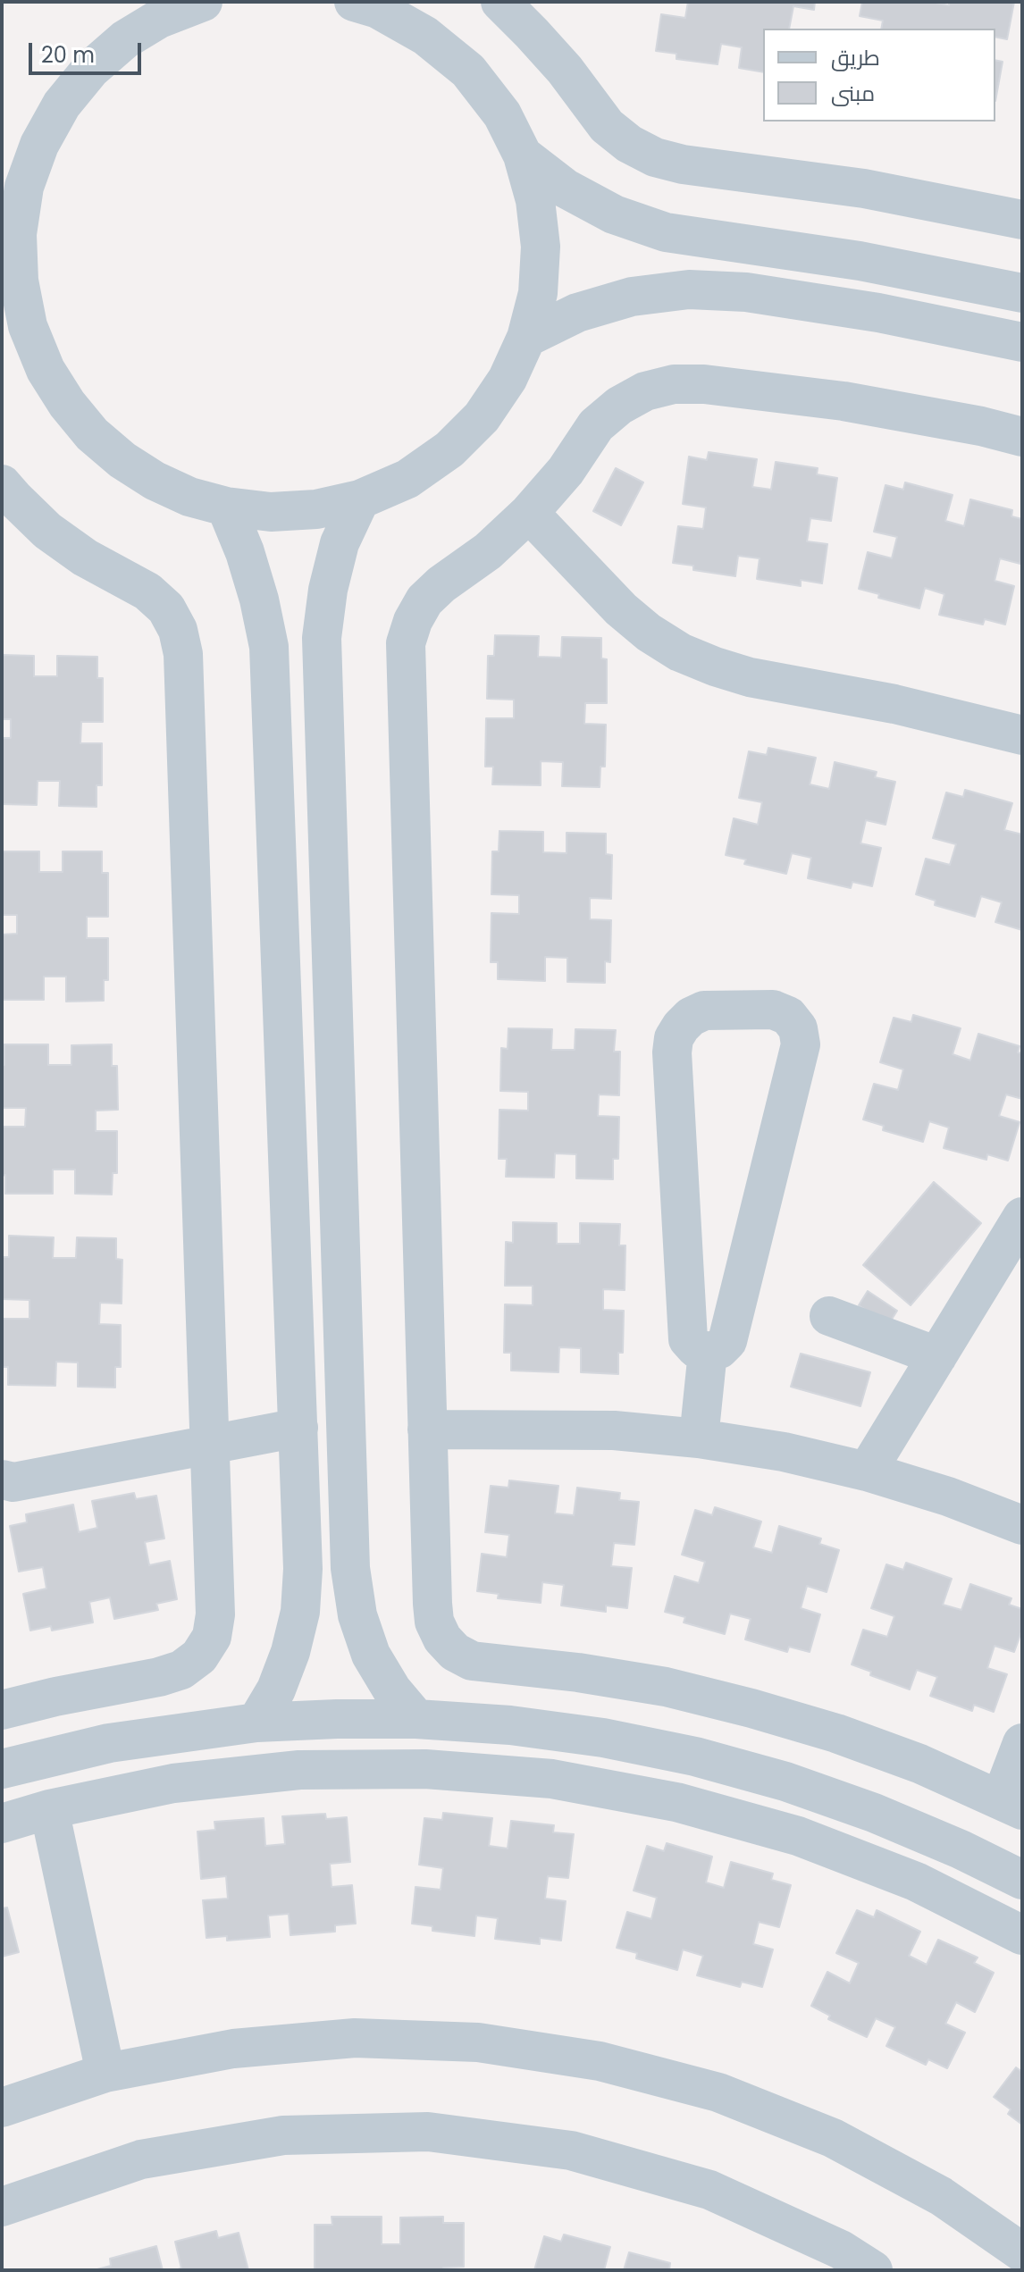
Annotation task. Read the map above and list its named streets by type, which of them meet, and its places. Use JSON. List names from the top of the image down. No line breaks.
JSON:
{"legend":["طريق","مبنى"],"scale_bar":"20 m"}
